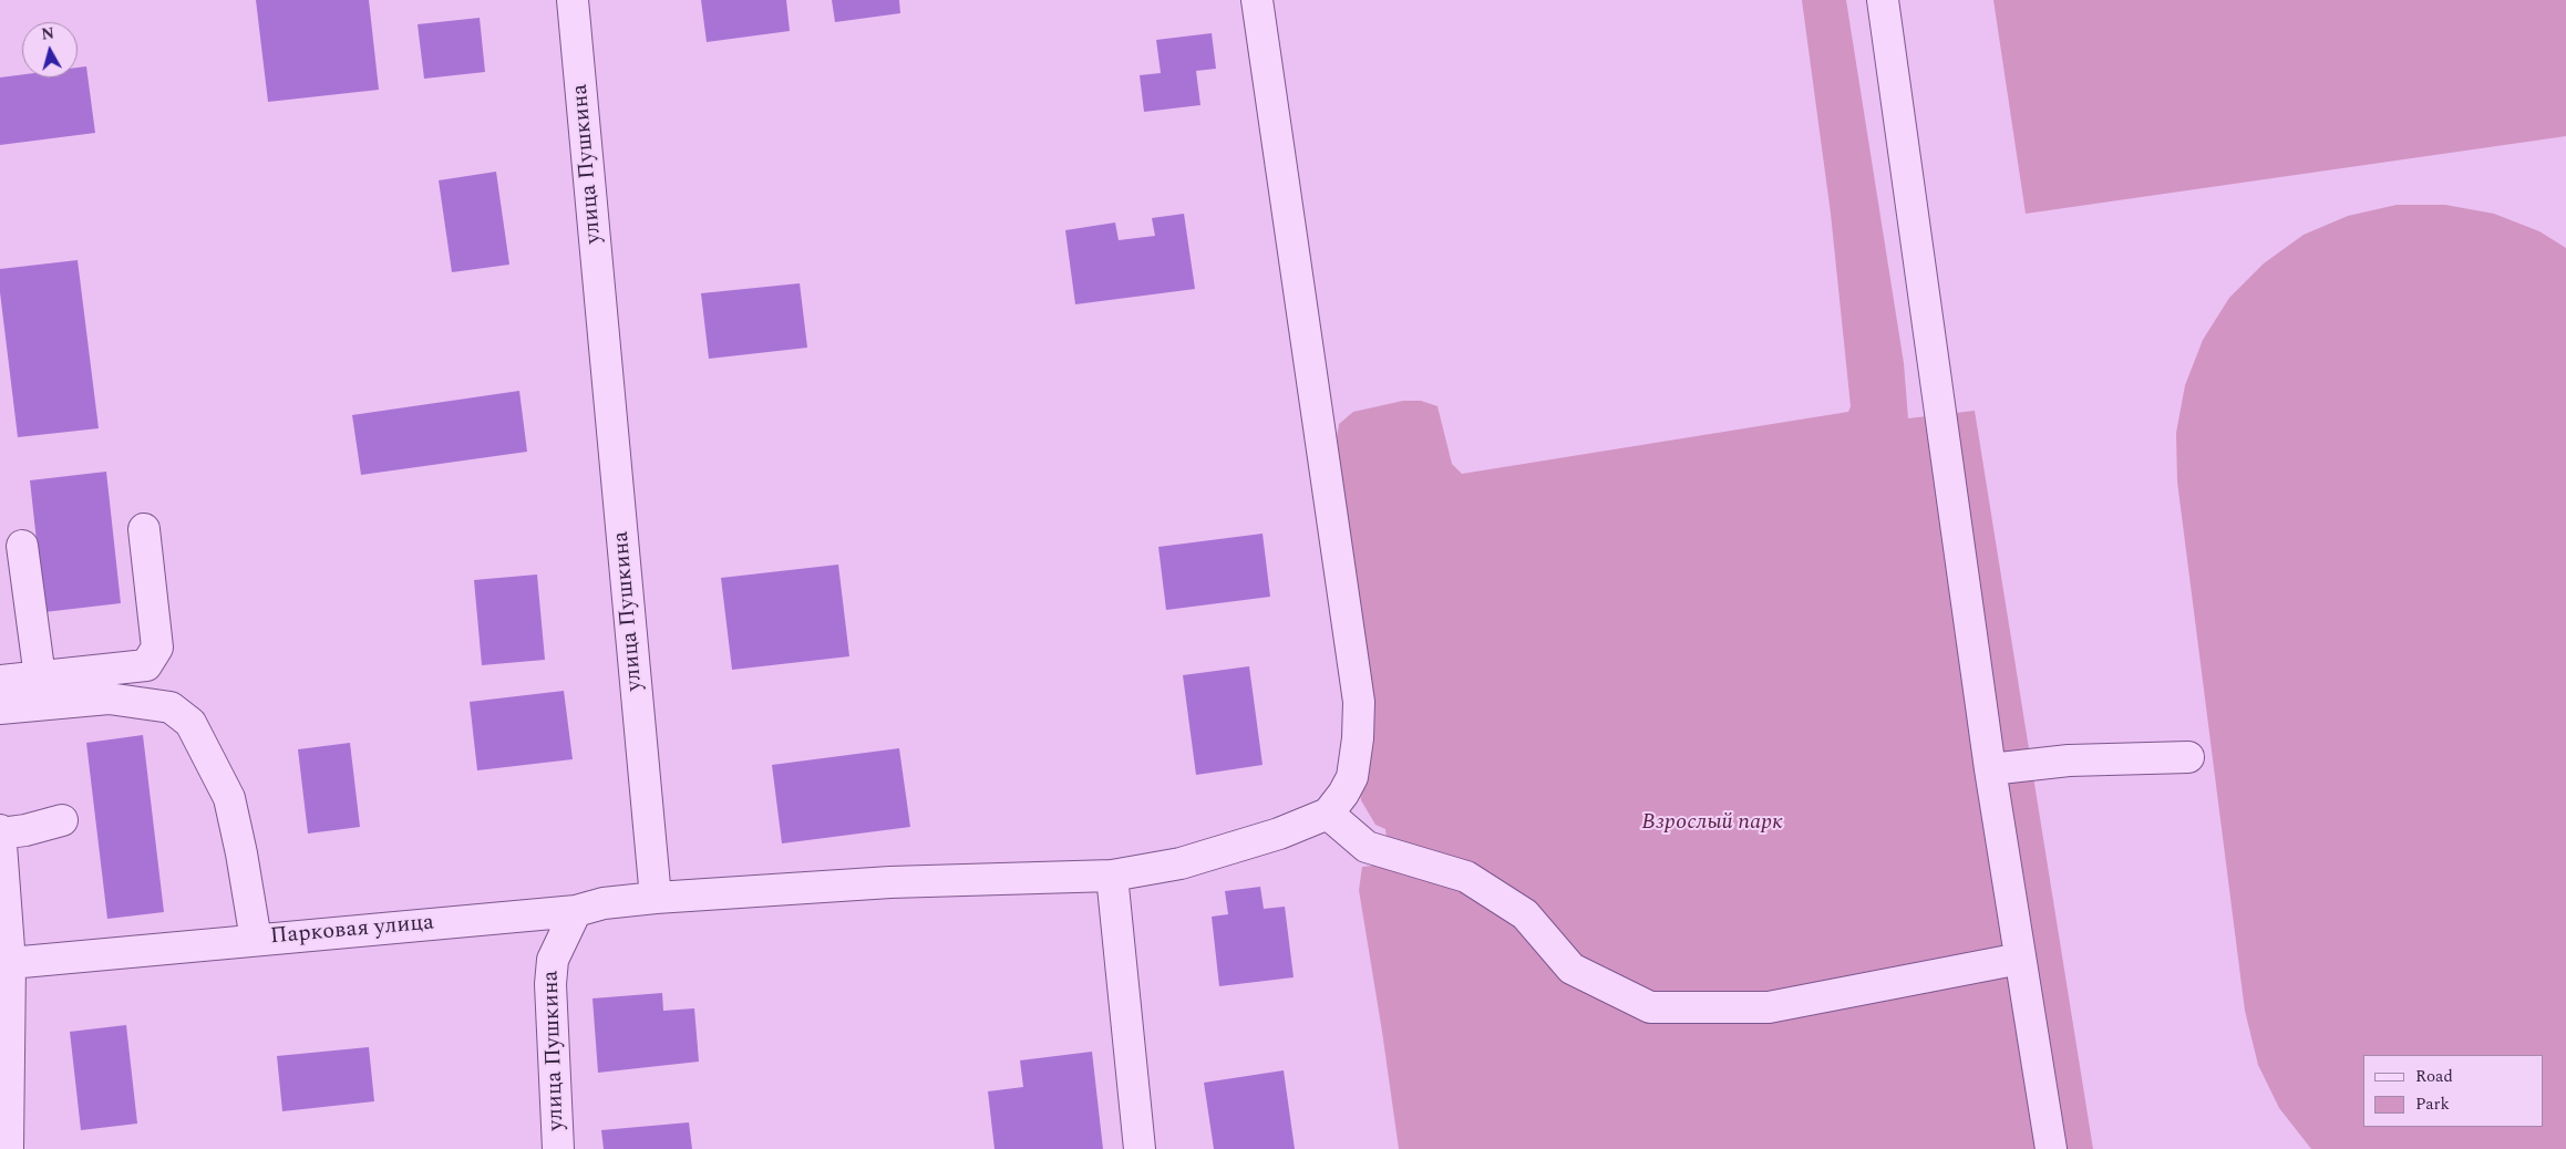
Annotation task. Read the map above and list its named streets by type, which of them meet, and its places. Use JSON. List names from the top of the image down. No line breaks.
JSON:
{"streets":{"street":["улица Пушкина","Парковая улица"]},"crossings":[["улица Пушкина","Парковая улица"]],"parks":["Взрослый парк"],"legend":["Road","Park"],"north":"top"}
